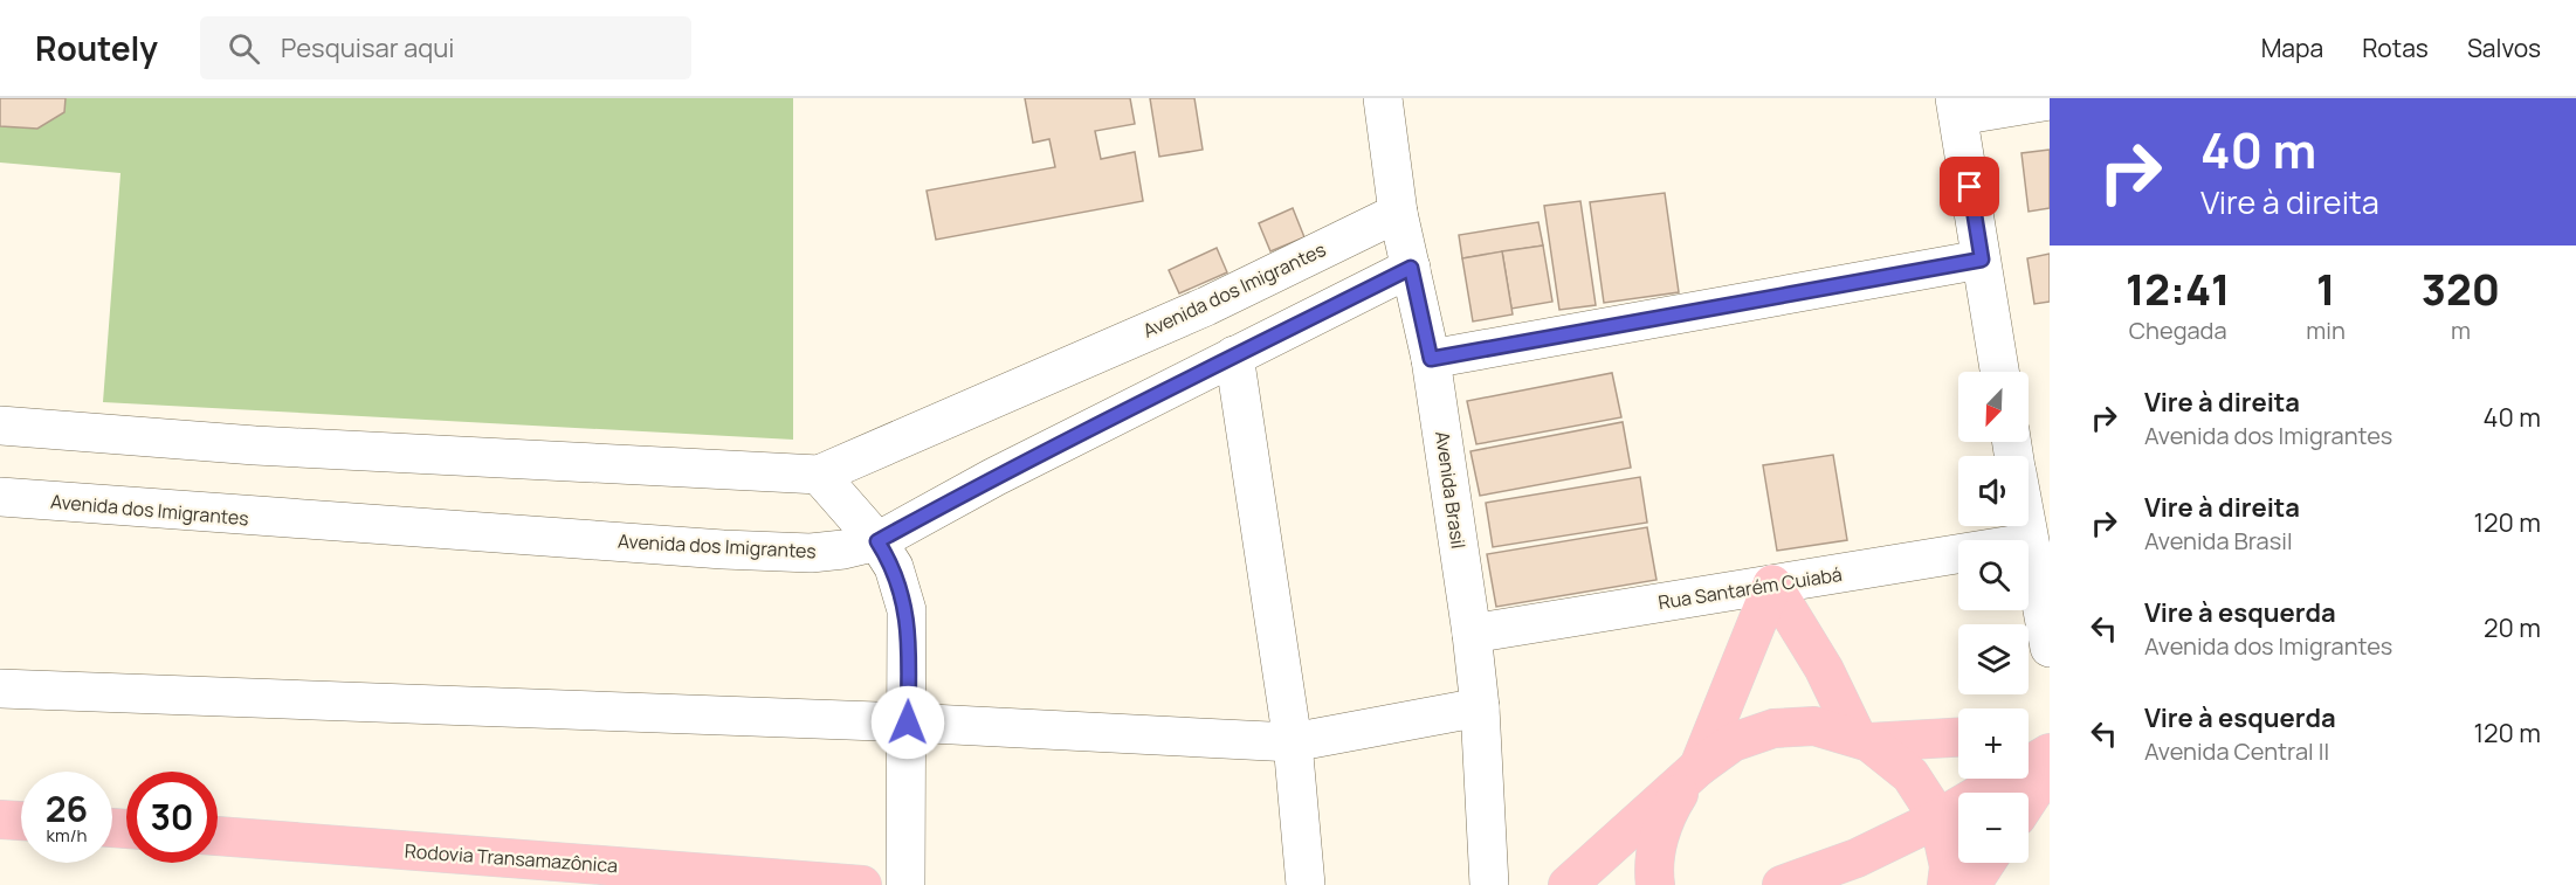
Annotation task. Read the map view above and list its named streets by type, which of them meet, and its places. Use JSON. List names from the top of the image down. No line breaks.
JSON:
{"streets":{"highway":["Rodovia Transamazônica"],"street":["Avenida dos Imigrantes","Avenida Brasil","Rua Santarém Cuiabá"]},"crossings":[["Avenida dos Imigrantes","Avenida Brasil"],["Avenida Brasil","Rua Santarém Cuiabá"]],"north":"bottom left","page":{"header":"Routely","search":"Pesquisar aqui","nav":["Mapa","Rotas","Salvos"],"turn":["40 m","Vire à direita"],"eta":["12:41","Chegada","1","min","320","m"],"list":[{"name":"Vire à direita","note":"Avenida dos Imigrantes","value":"40 m"},{"name":"Vire à direita","note":"Avenida Brasil","value":"120 m"},{"name":"Vire à esquerda","note":"Avenida dos Imigrantes","value":"20 m"},{"name":"Vire à esquerda","note":"Avenida Central II","value":"120 m"}],"map_buttons":["+","−"],"speed":"26 km/h","limit":"30"}}
